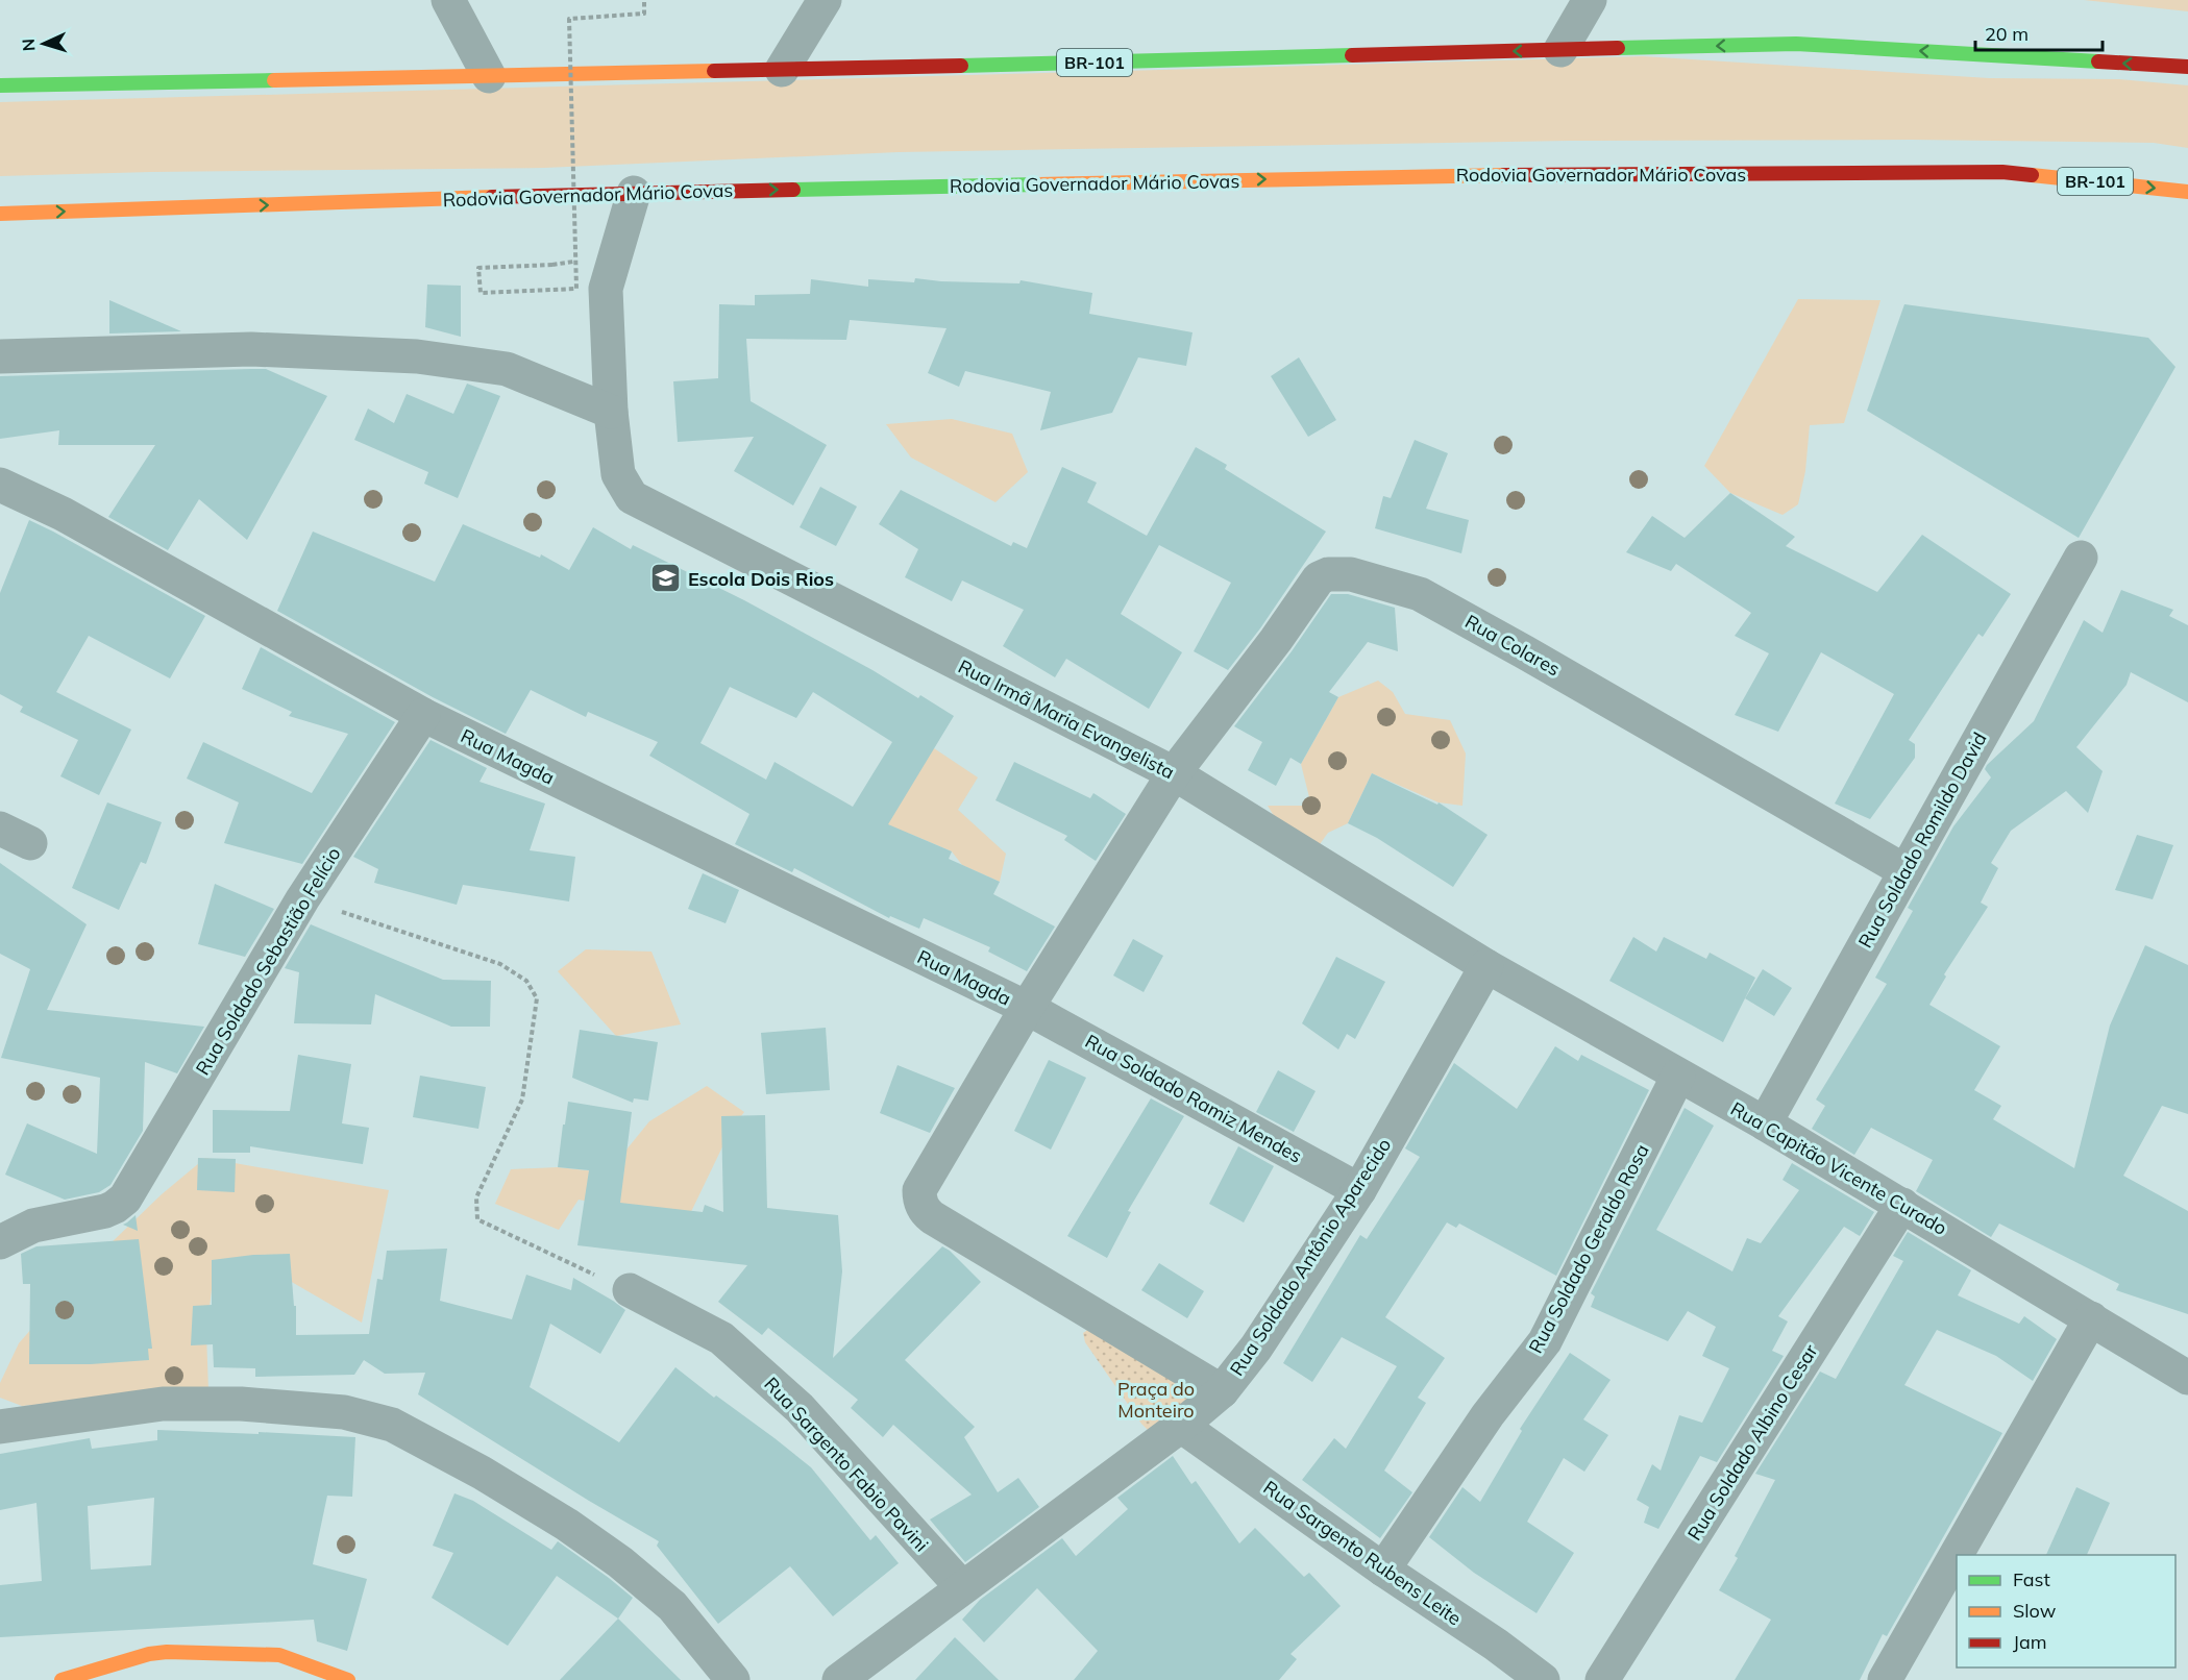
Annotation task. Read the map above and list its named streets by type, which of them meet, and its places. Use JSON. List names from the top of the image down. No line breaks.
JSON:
{"streets":{"main road":["BR-101","Rodovia Governador Mário Covas"],"street":["Rua Colares","Rua Irmã Maria Evangelista","Rua Magda","Rua Soldado Romildo David","Rua Soldado Sebastião Felício","Rua Soldado Ramiz Mendes","Rua Capitão Vicente Curado","Rua Soldado Geraldo Rosa","Rua Soldado Antônio Aparecido","Rua Soldado Albino Cesar","Rua Sargento Fabio Pavini","Rua Sargento Rubens Leite"]},"crossings":[["Rua Colares","Rua Irmã Maria Evangelista"],["Rua Colares","Rua Magda"],["Rua Colares","Rua Soldado Romildo David"],["Rua Colares","Rua Soldado Ramiz Mendes"],["Rua Colares","Rua Soldado Antônio Aparecido"],["Rua Irmã Maria Evangelista","Rua Capitão Vicente Curado"],["Rua Irmã Maria Evangelista","Rua Soldado Antônio Aparecido"],["Rua Magda","Rua Soldado Sebastião Felício"],["Rua Magda","Rua Soldado Ramiz Mendes"],["Rua Soldado Romildo David","Rua Capitão Vicente Curado"],["Rua Soldado Ramiz Mendes","Rua Soldado Antônio Aparecido"],["Rua Capitão Vicente Curado","Rua Soldado Geraldo Rosa"],["Rua Capitão Vicente Curado","Rua Soldado Antônio Aparecido"],["Rua Capitão Vicente Curado","Rua Soldado Albino Cesar"],["Rua Soldado Geraldo Rosa","Rua Sargento Rubens Leite"],["Rua Soldado Antônio Aparecido","Rua Sargento Fabio Pavini"],["Rua Soldado Antônio Aparecido","Rua Sargento Rubens Leite"]],"parks":["Praça do Monteiro"],"places":{"school or university":["Escola Dois Rios"]},"legend":["Fast","Slow","Jam"],"scale_bar":"20 m","north":"left"}
